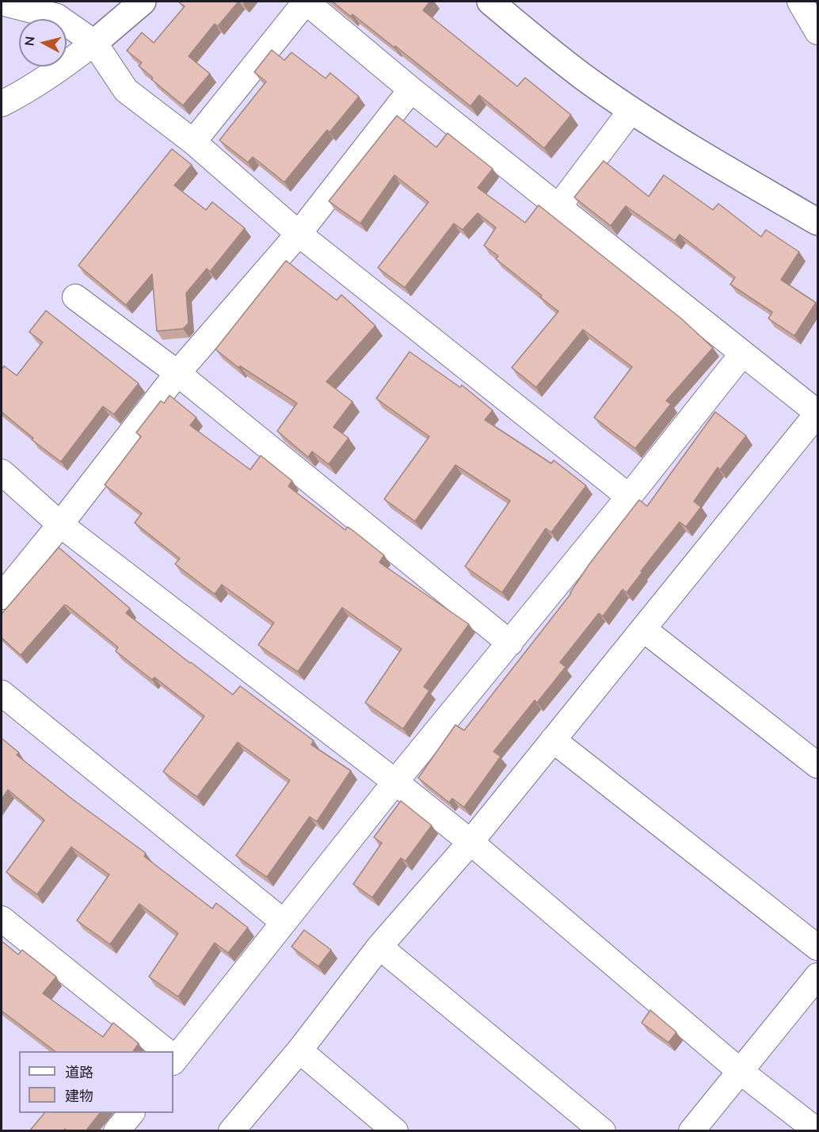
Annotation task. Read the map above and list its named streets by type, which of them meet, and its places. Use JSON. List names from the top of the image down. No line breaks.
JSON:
{"legend":["道路","建物"],"north":"left"}
